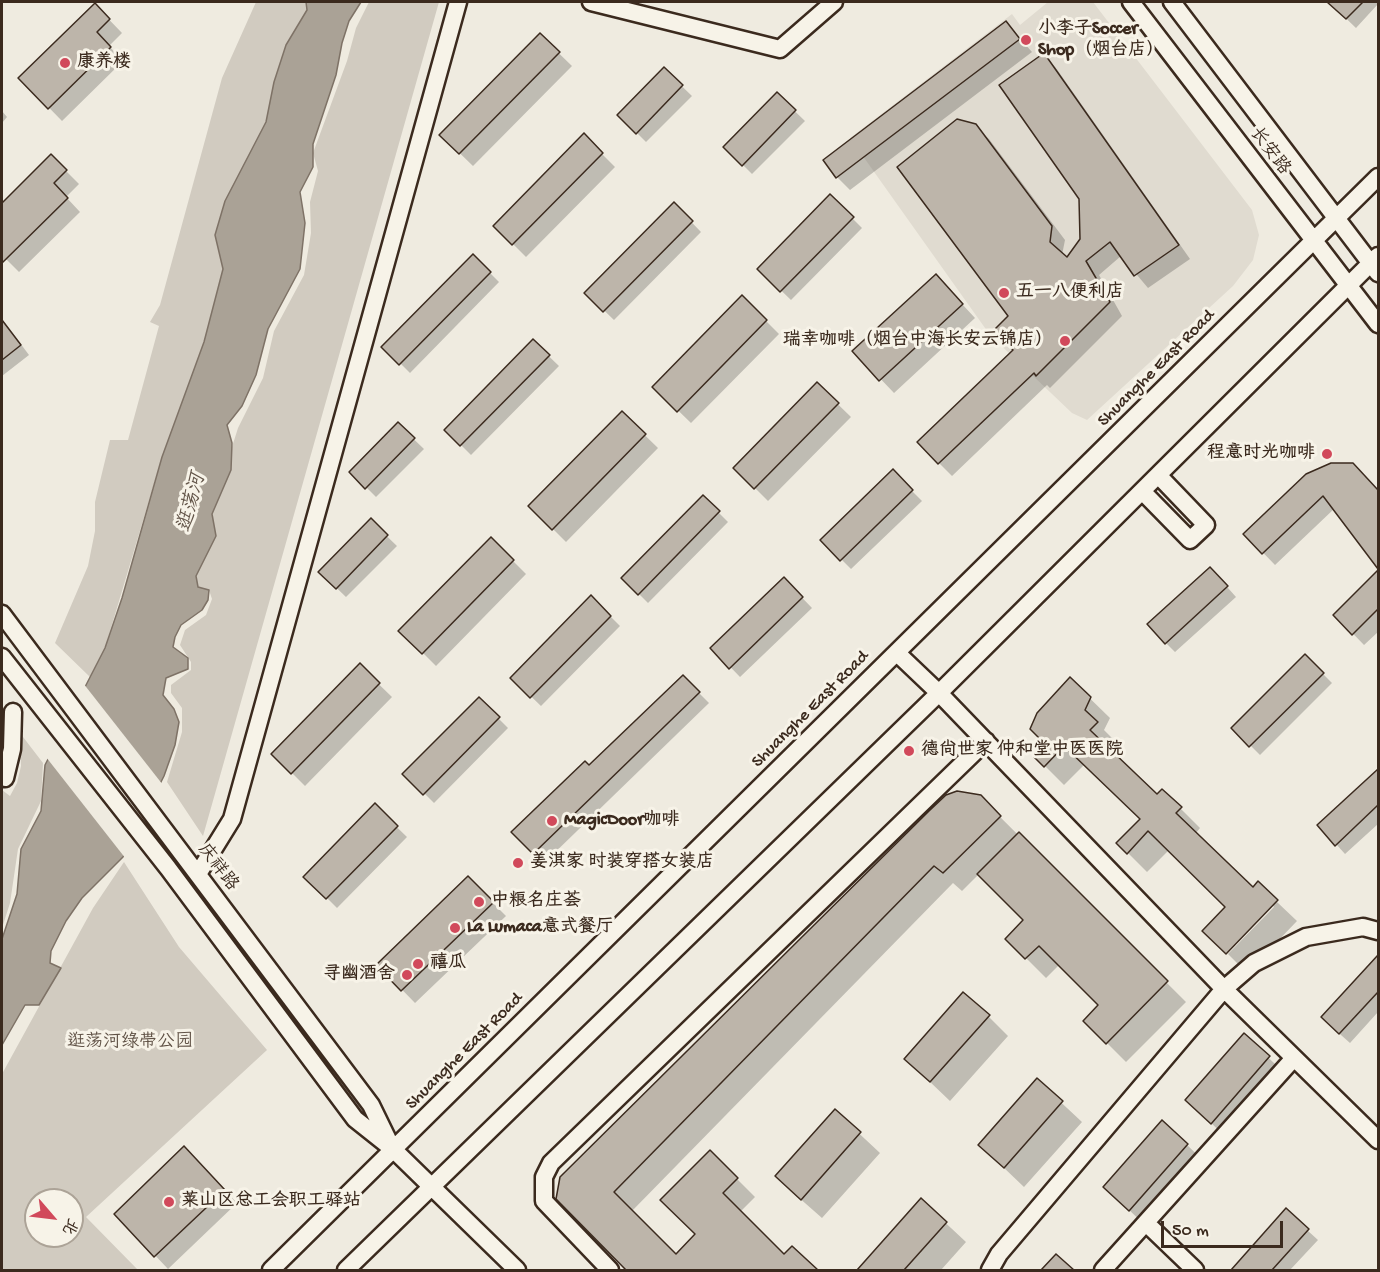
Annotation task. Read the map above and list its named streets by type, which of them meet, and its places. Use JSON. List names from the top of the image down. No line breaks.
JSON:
{"streets":{"street":["长安路","Shuanghe East Road","庆祥路"]},"crossings":[["长安路","Shuanghe East Road"],["Shuanghe East Road","庆祥路"]],"water":["逛荡河"],"parks":["逛荡河绿带公园"],"places":["小李子Soccer Shop（烟台店）","康养楼","五一八便利店","瑞幸咖啡（烟台中海长安云锦店）","程意时光咖啡","德尚世家 仲和堂中医医院","MagicDoor咖啡","姜淇家 时装穿搭女装店","中粮名庄荟","La Lumaca意式餐厅","禧瓜","寻幽酒舍","莱山区总工会职工驿站"],"scale_bar":"50 m","north":"bottom right"}
